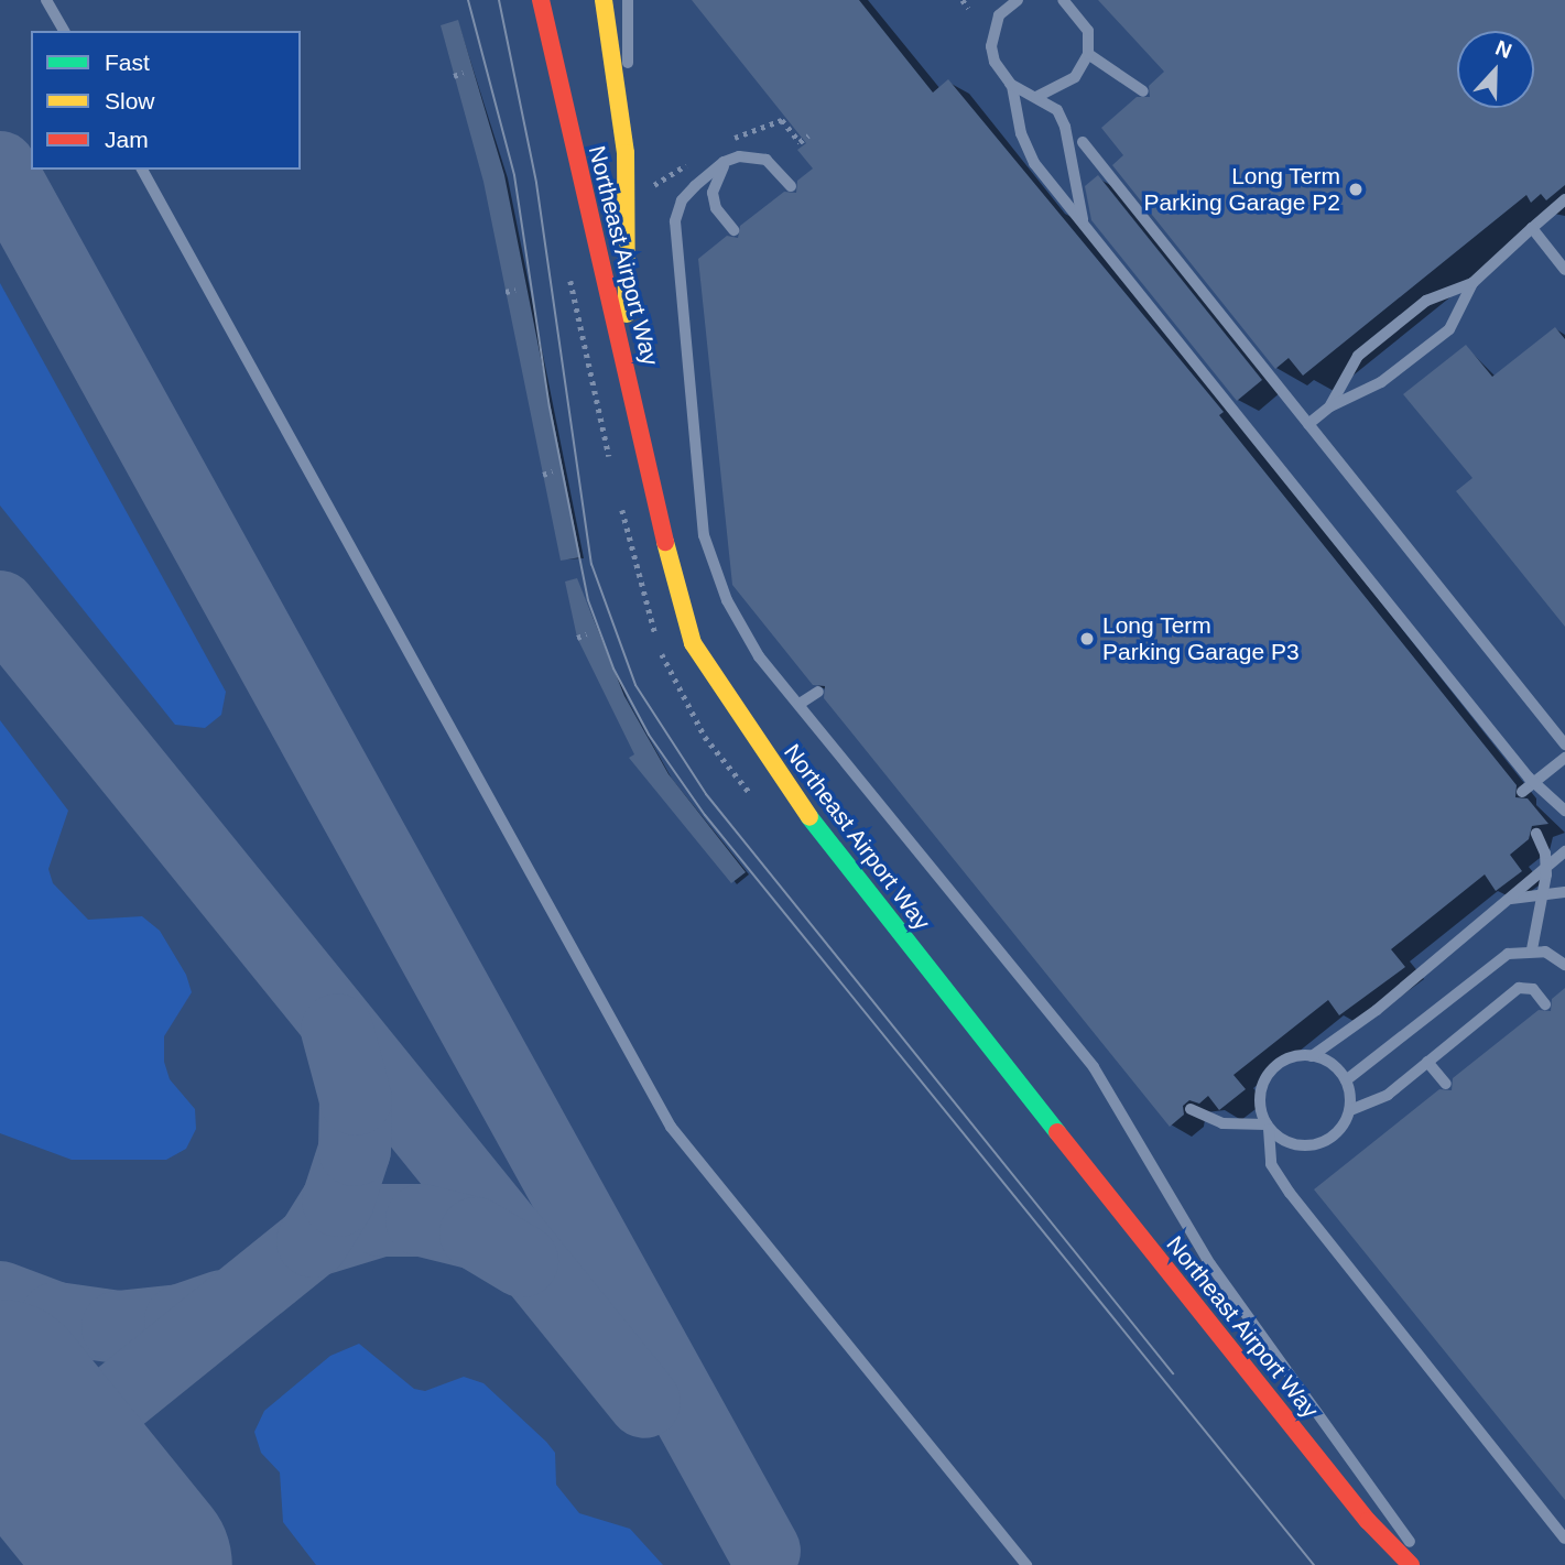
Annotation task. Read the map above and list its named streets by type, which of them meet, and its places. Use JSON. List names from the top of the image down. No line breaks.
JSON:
{"streets":{"main road":["Northeast Airport Way"]},"places":["Long Term Parking Garage P2","Long Term Parking Garage P3"],"legend":["Fast","Slow","Jam"],"north":"top"}
